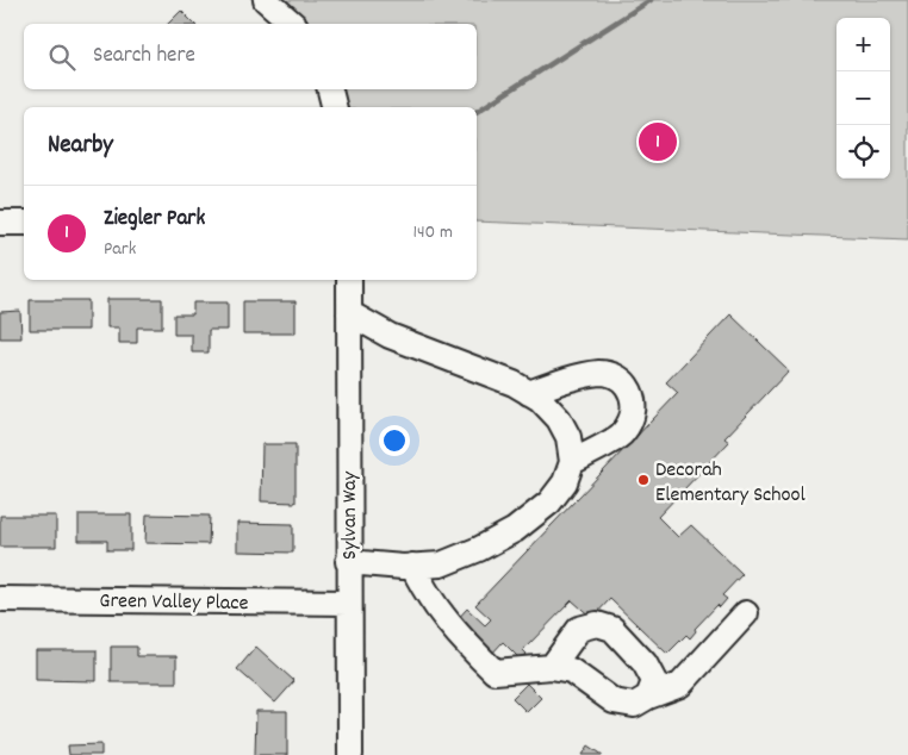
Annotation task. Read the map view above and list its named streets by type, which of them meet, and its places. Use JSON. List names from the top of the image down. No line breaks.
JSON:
{"streets":{"street":["Sylvan Way","Green Valley Place"]},"crossings":[["Sylvan Way","Green Valley Place"]],"places":["Decorah Elementary School"],"page":{"map_buttons":["+","−"],"search":"Search here","heading":"Nearby","pins":"1","list":[{"mark":"1","name":"Ziegler Park","note":"Park","value":"140 m"}]}}
